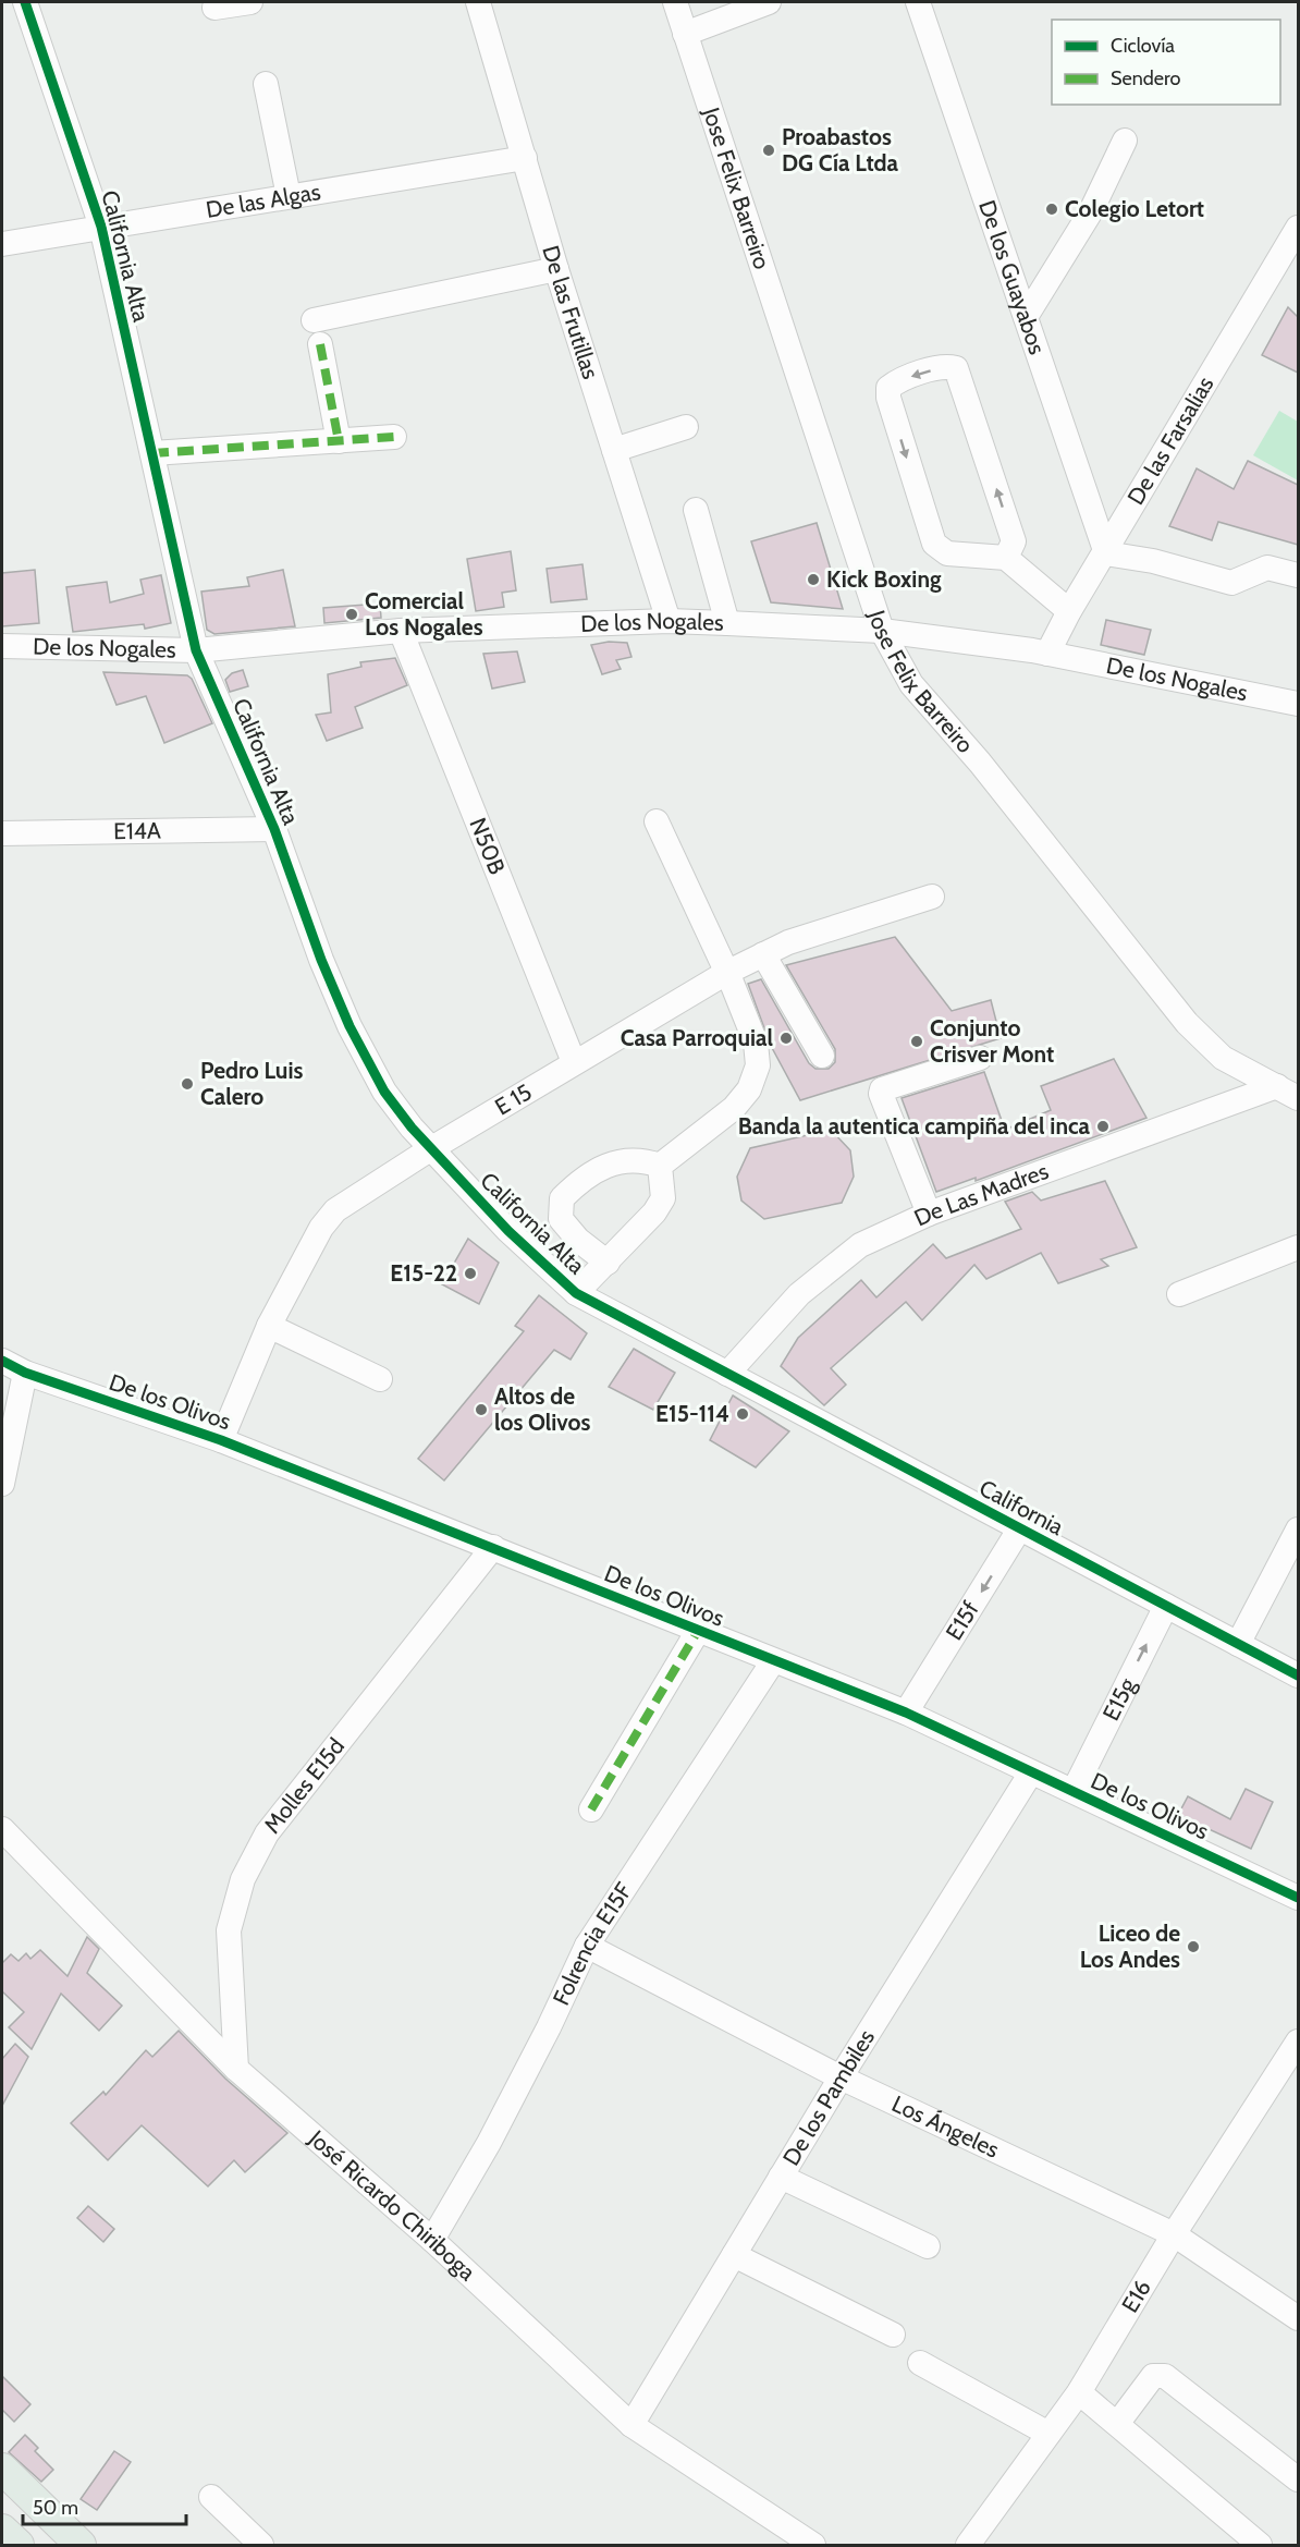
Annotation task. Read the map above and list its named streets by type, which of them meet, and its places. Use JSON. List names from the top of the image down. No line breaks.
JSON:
{"streets":{"street":["Jose Felix Barreiro","De las Algas","California Alta","De los Guayabos","De las Frutillas","De las Farsalias","De los Nogales","E14A","N50B","E 15","De Las Madres","De los Olivos","California","E15f","E15g","Molles E15d","Folrencia E15F","De los Pambiles","Los Ángeles","José Ricardo Chiriboga","E16"]},"crossings":[["Jose Felix Barreiro","De los Nogales"],["Jose Felix Barreiro","De Las Madres"],["De las Algas","California Alta"],["De las Algas","De las Frutillas"],["California Alta","De los Nogales"],["California Alta","E14A"],["California Alta","E 15"],["California Alta","De Las Madres"],["California Alta","California"],["De los Guayabos","De las Farsalias"],["De las Frutillas","De los Nogales"],["De las Farsalias","De los Nogales"],["De los Nogales","N50B"],["N50B","E 15"],["E 15","De los Olivos"],["De Las Madres","California"],["De los Olivos","E15f"],["De los Olivos","E15g"],["De los Olivos","Molles E15d"],["De los Olivos","Folrencia E15F"],["De los Olivos","De los Pambiles"],["California","E15f"],["California","E15g"],["Molles E15d","José Ricardo Chiriboga"],["Folrencia E15F","Los Ángeles"],["Folrencia E15F","José Ricardo Chiriboga"],["De los Pambiles","Los Ángeles"],["De los Pambiles","José Ricardo Chiriboga"],["Los Ángeles","E16"]],"one_way":["E15f","E15g"],"places":["Proabastos DG Cía Ltda","Colegio Letort","Kick Boxing","Comercial Los Nogales","Casa Parroquial","Conjunto Crisver Mont","Pedro Luis Calero","Banda la autentica campiña del inca","E15-22","Altos de los Olivos","E15-114","Liceo de Los Andes"],"legend":["Ciclovía","Sendero"],"scale_bar":"50 m"}
